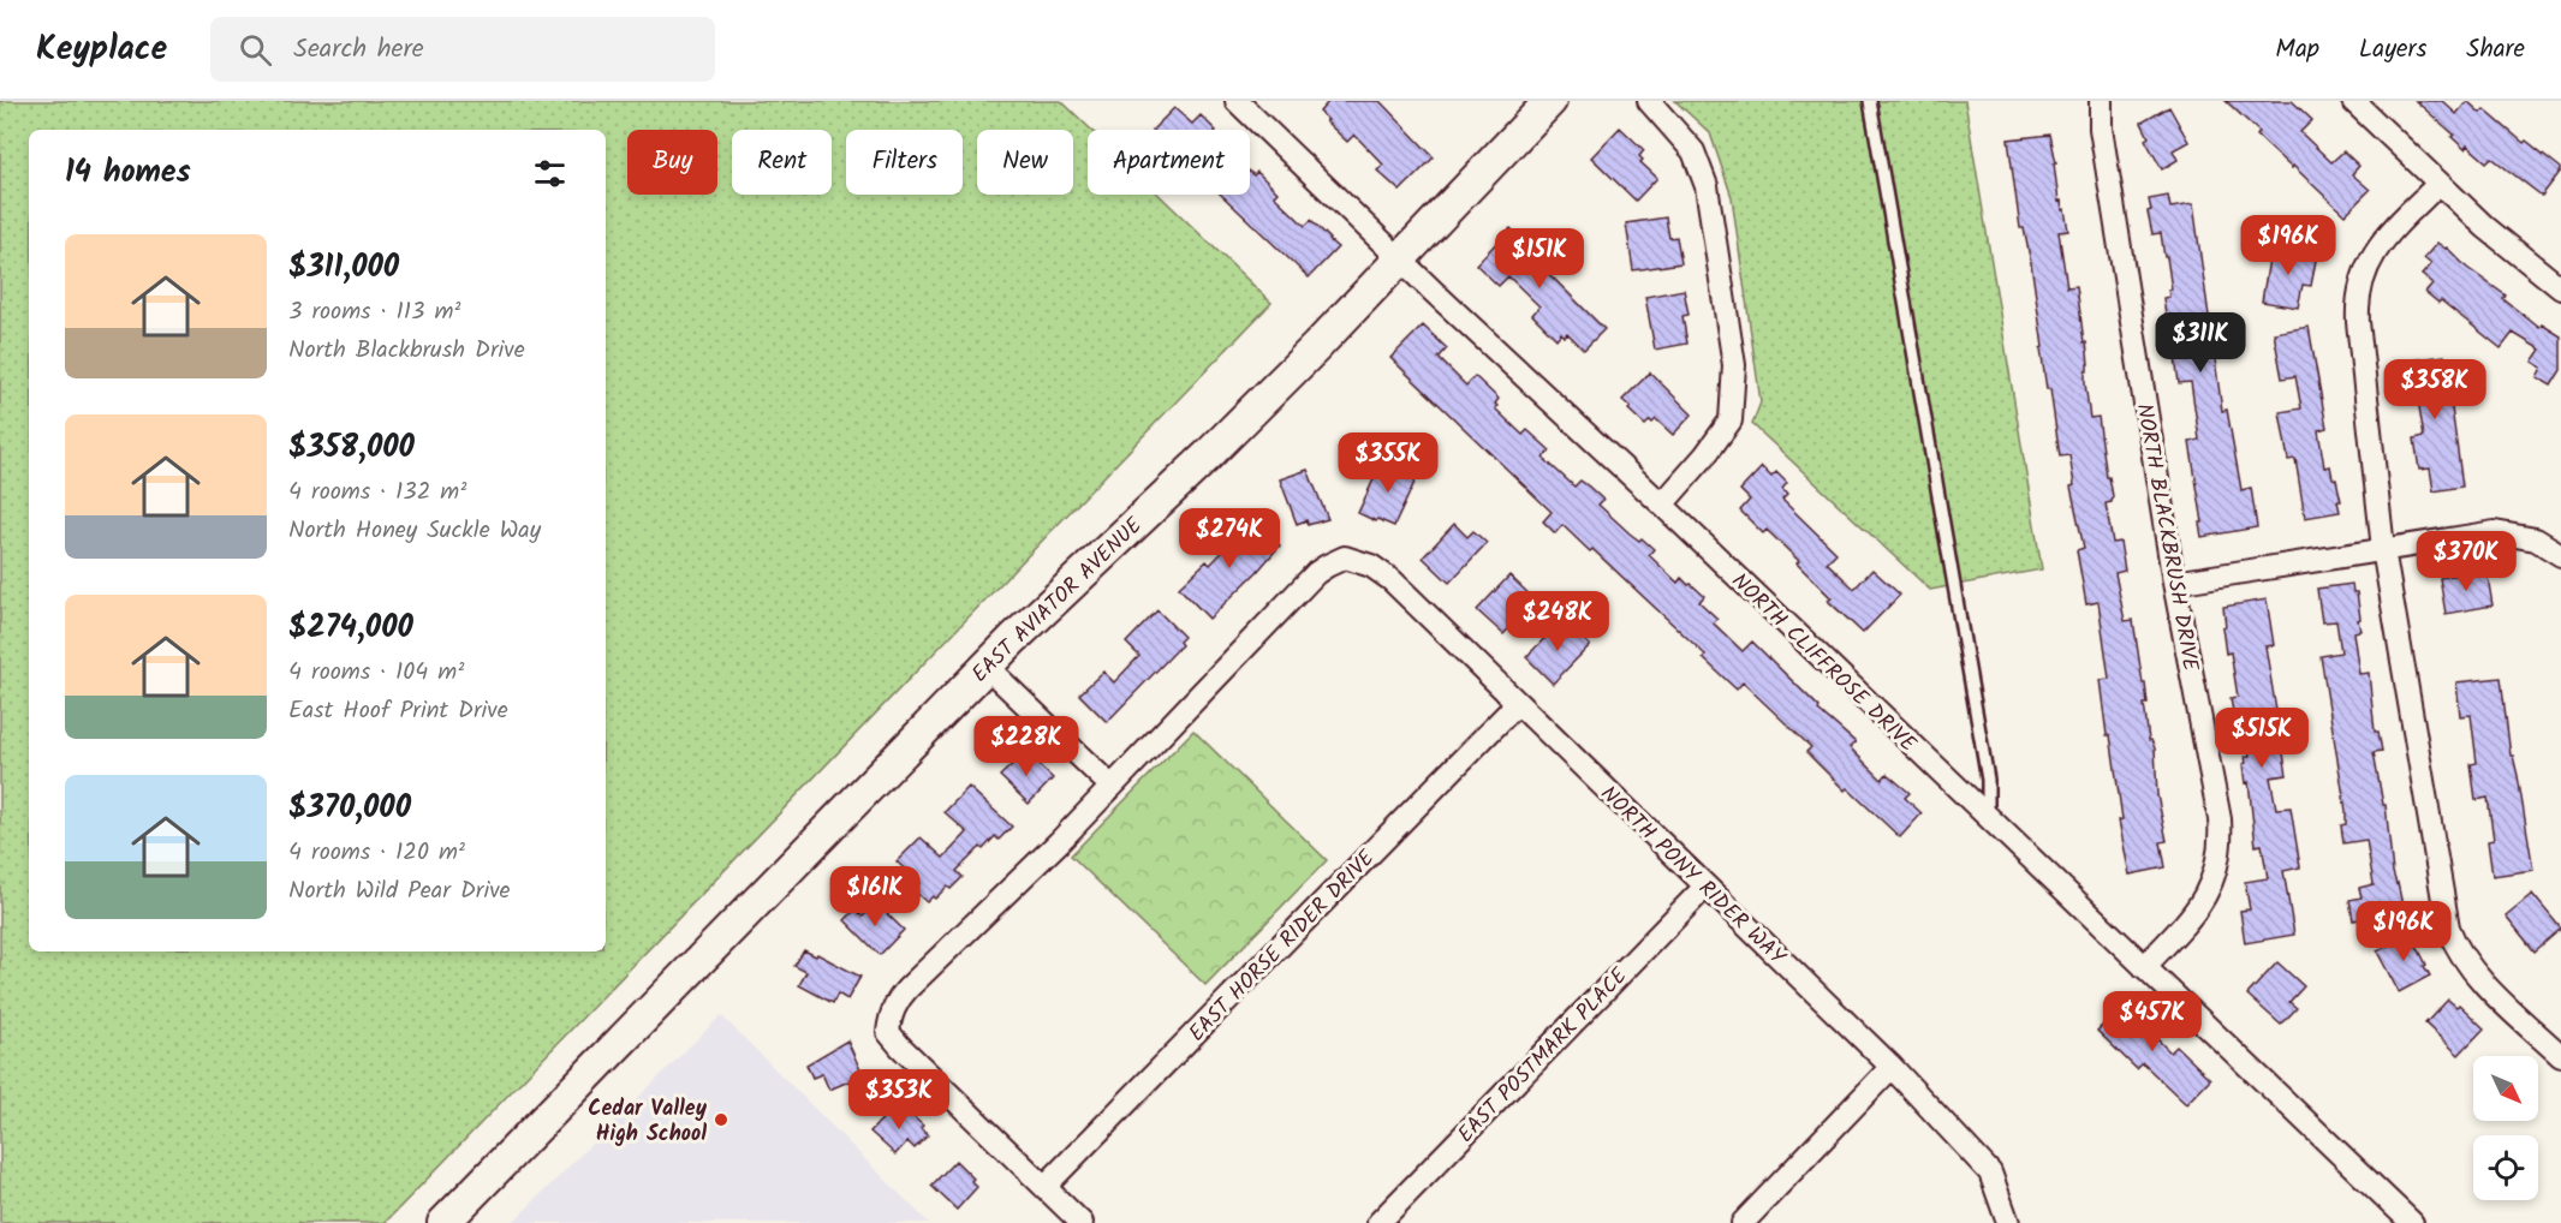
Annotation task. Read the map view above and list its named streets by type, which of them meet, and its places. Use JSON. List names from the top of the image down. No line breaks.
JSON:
{"streets":{"street":["NORTH BLACKBRUSH DRIVE","EAST AVIATOR AVENUE","NORTH CLIFFROSE DRIVE","NORTH PONY RIDER WAY","EAST HORSE RIDER DRIVE","EAST POSTMARK PLACE"]},"crossings":[["NORTH BLACKBRUSH DRIVE","NORTH CLIFFROSE DRIVE"],["EAST AVIATOR AVENUE","NORTH CLIFFROSE DRIVE"],["NORTH PONY RIDER WAY","EAST HORSE RIDER DRIVE"],["NORTH PONY RIDER WAY","EAST POSTMARK PLACE"]],"places":["Cedar Valley High School"],"north":"bottom right","page":{"header":"Keyplace","search":"Search here","nav":["Map","Layers","Share"],"chip":["Buy","Rent","Filters","New","Apartment"],"heading":"14 homes","price":["$196K","$151K","$311K","$358K","$355K","$274K","$370K","$248K","$515K","$228K","$161K","$196K","$457K","$353K"],"list":[{"name":"$311,000","note":"3 rooms · 113 m² · North Blackbrush Drive"},{"name":"$358,000","note":"4 rooms · 132 m² · North Honey Suckle Way"},{"name":"$274,000","note":"4 rooms · 104 m² · East Hoof Print Drive"},{"name":"$370,000","note":"4 rooms · 120 m² · North Wild Pear Drive"}]}}
